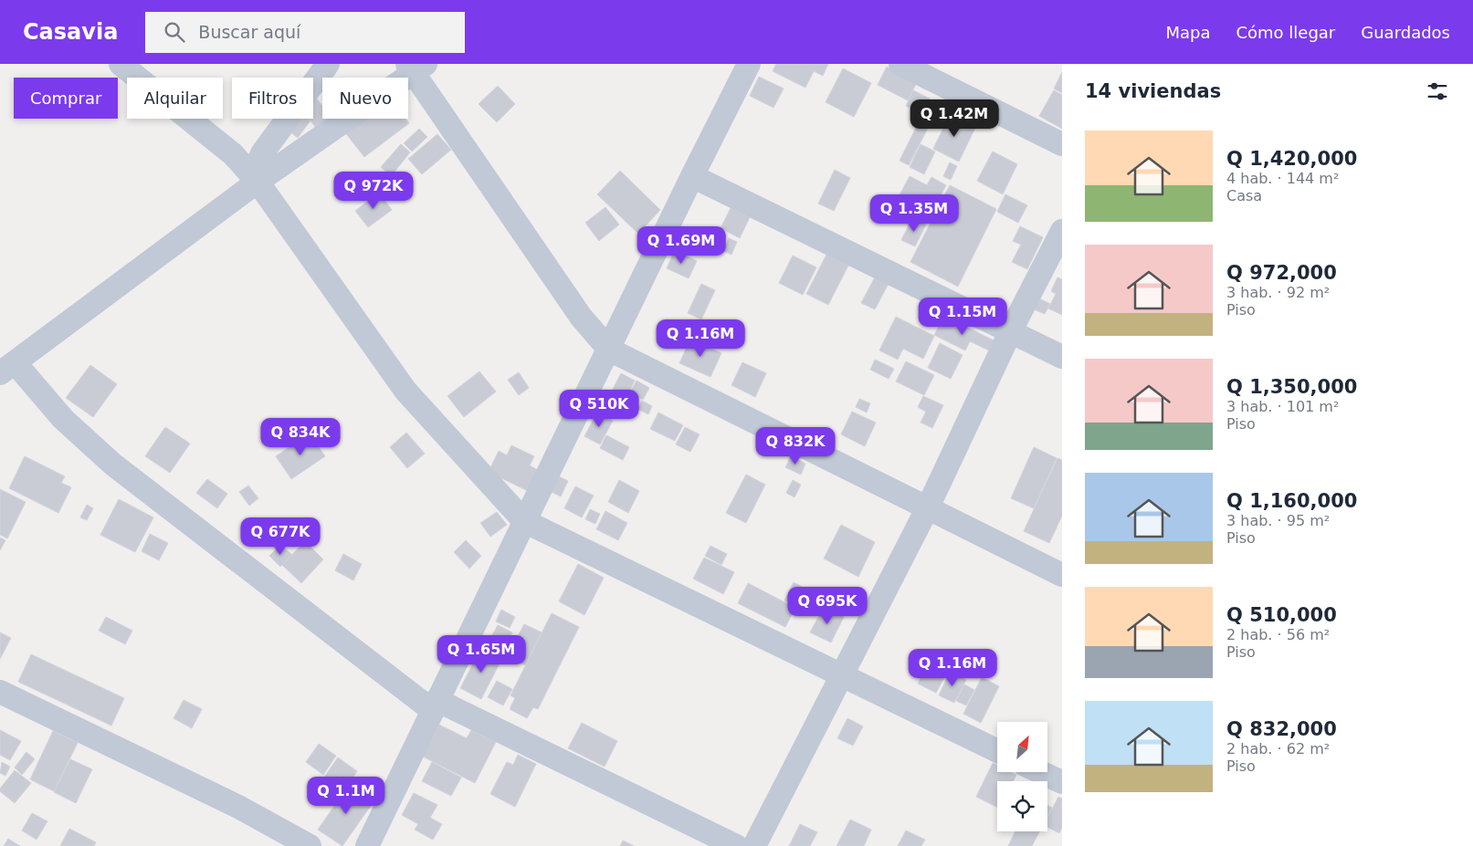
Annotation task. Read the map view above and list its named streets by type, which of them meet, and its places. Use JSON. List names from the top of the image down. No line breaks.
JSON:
{"north":"top right","page":{"header":"Casavia","search":"Buscar aquí","nav":["Mapa","Cómo llegar","Guardados"],"heading":"14 viviendas","chip":["Comprar","Alquilar","Filtros","Nuevo"],"price":["Q 1.42M","Q 972K","Q 1.35M","Q 1.69M","Q 1.15M","Q 1.16M","Q 510K","Q 834K","Q 832K","Q 677K","Q 695K","Q 1.65M","Q 1.16M","Q 1.1M"],"list":[{"name":"Q 1,420,000","note":"4 hab. · 144 m² · Casa"},{"name":"Q 972,000","note":"3 hab. · 92 m² · Piso"},{"name":"Q 1,350,000","note":"3 hab. · 101 m² · Piso"},{"name":"Q 1,160,000","note":"3 hab. · 95 m² · Piso"},{"name":"Q 510,000","note":"2 hab. · 56 m² · Piso"},{"name":"Q 832,000","note":"2 hab. · 62 m² · Piso"}]}}
